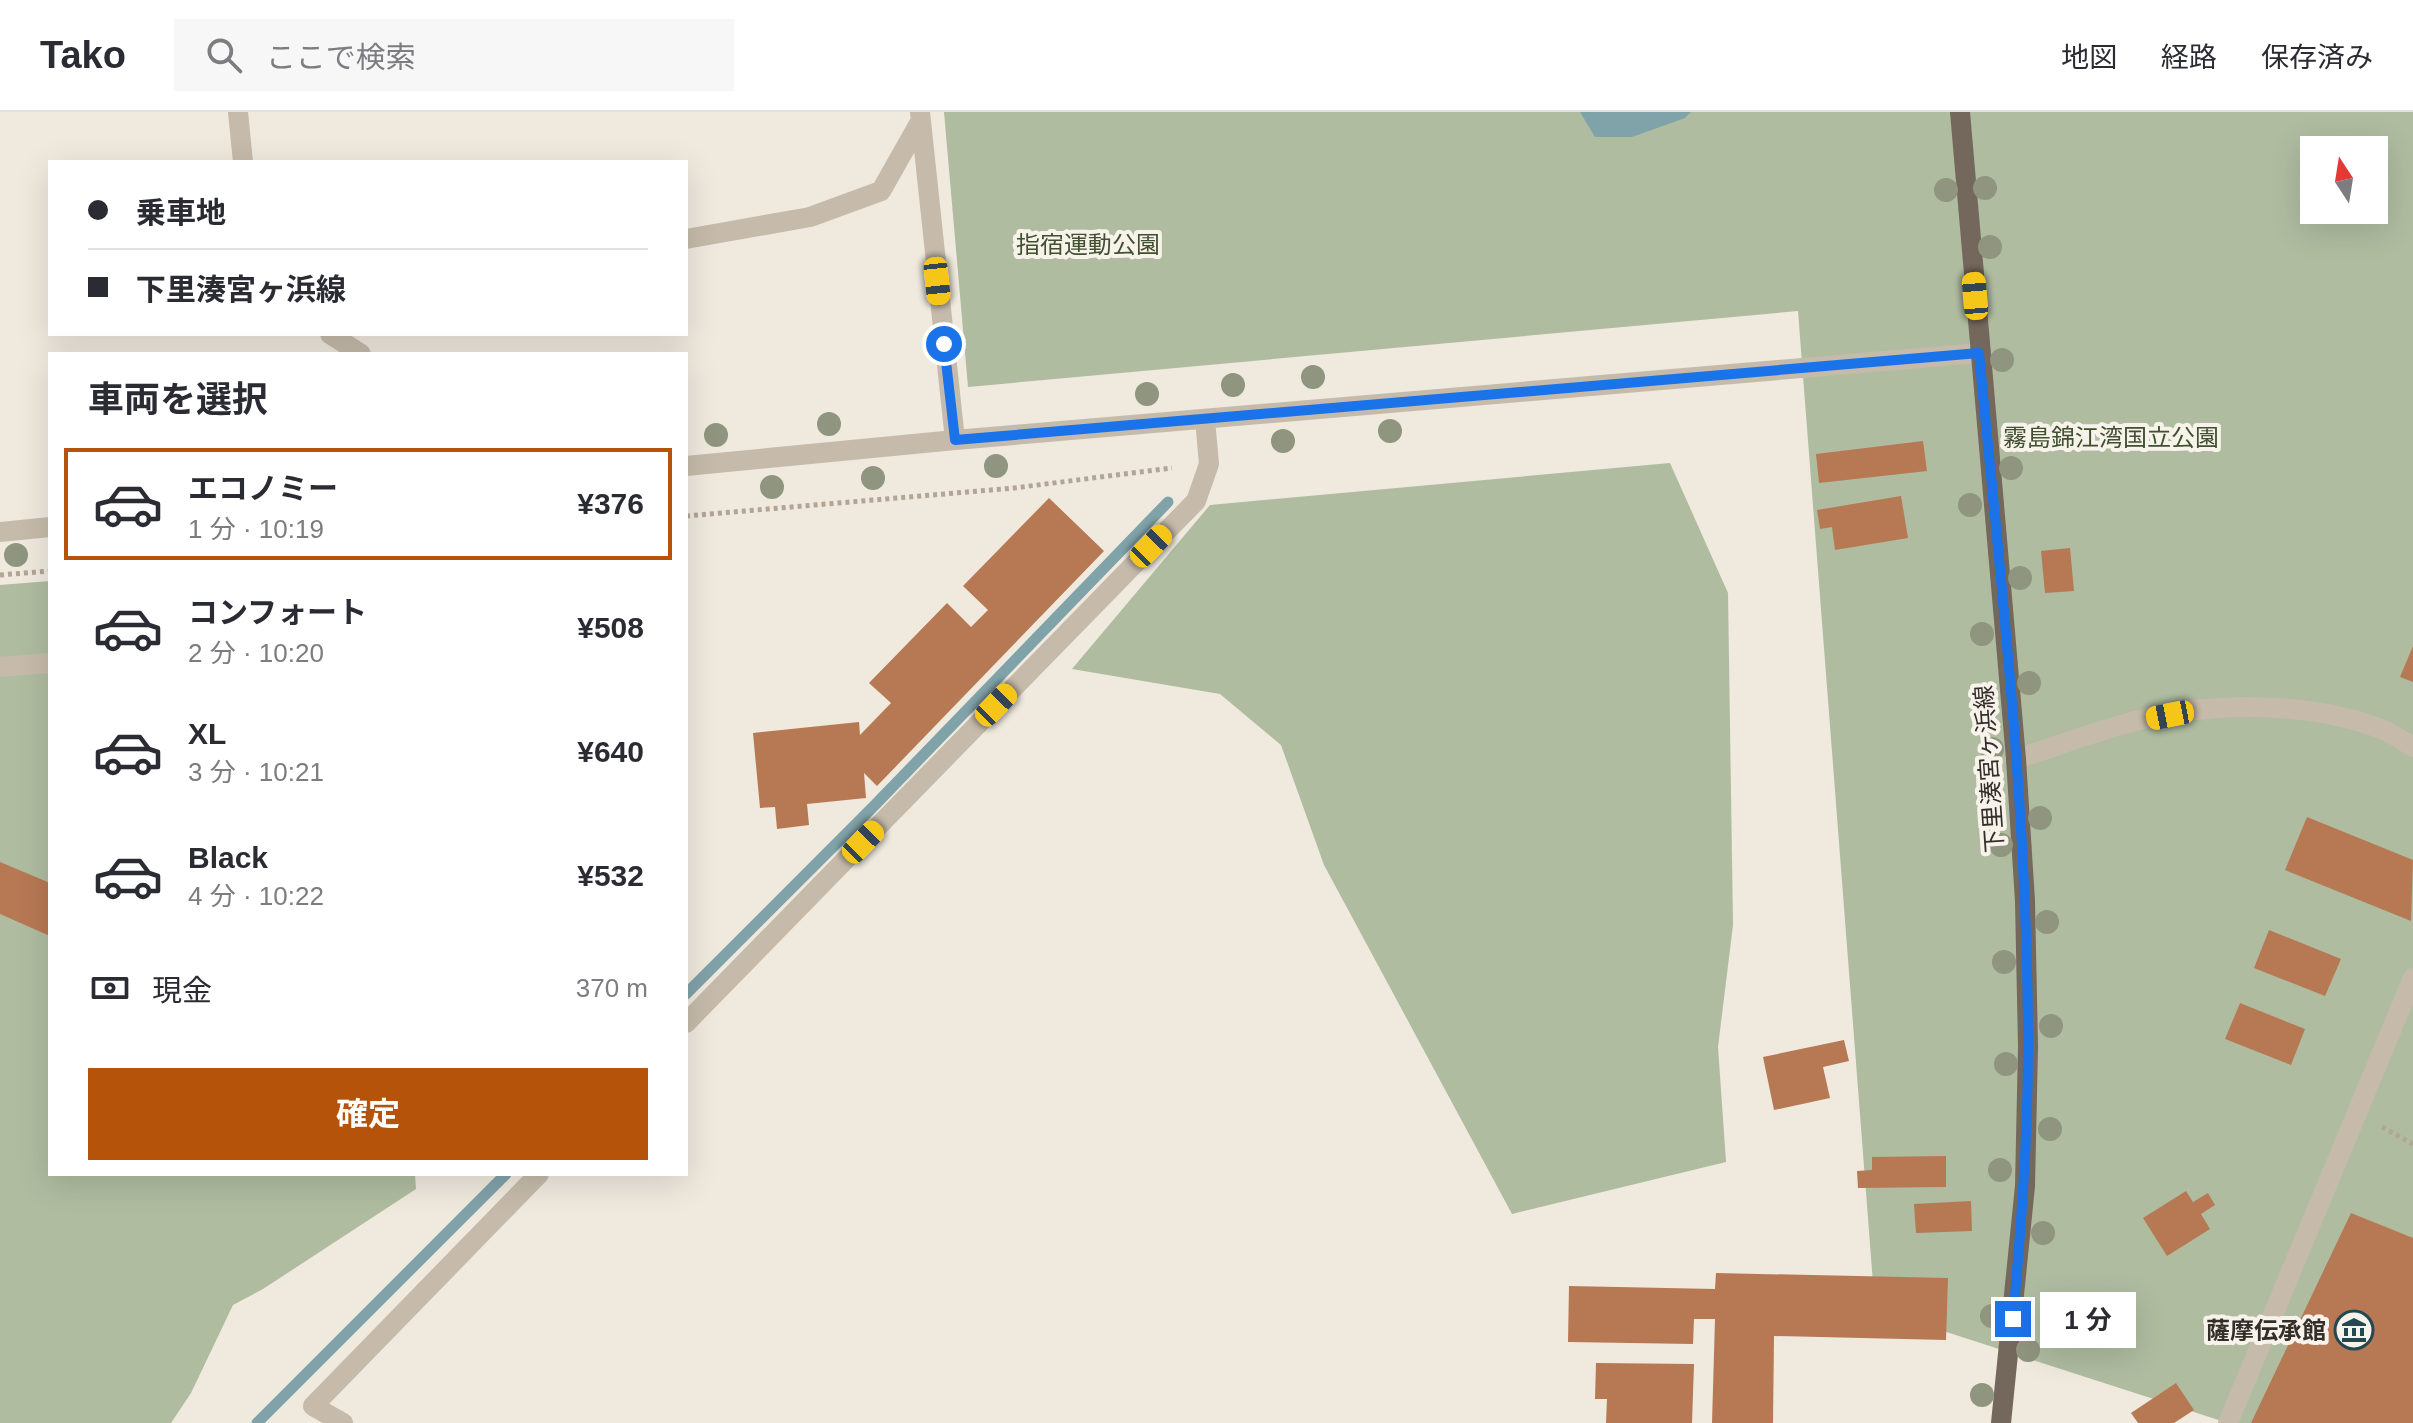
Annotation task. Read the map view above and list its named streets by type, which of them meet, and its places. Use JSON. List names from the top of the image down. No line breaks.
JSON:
{"streets":{"main road":["下里湊宮ヶ浜線"]},"parks":["指宿運動公園","霧島錦江湾国立公園"],"places":{"museum":["薩摩伝承館"]},"north":"top","page":{"header":"Tako","search":"ここで検索","nav":["地図","経路","保存済み"],"banner":["乗車地","下里湊宮ヶ浜線"],"heading":"車両を選択","list":[{"name":"エコノミー","note":"1 分 · 10:19","value":"¥376"},{"name":"コンフォート","note":"2 分 · 10:20","value":"¥508"},{"name":"XL","note":"3 分 · 10:21","value":"¥640"},{"name":"Black","note":"4 分 · 10:22","value":"¥532"}],"pay":["現金","370 m"],"buttons":"確定","bubble":"1 分"}}
